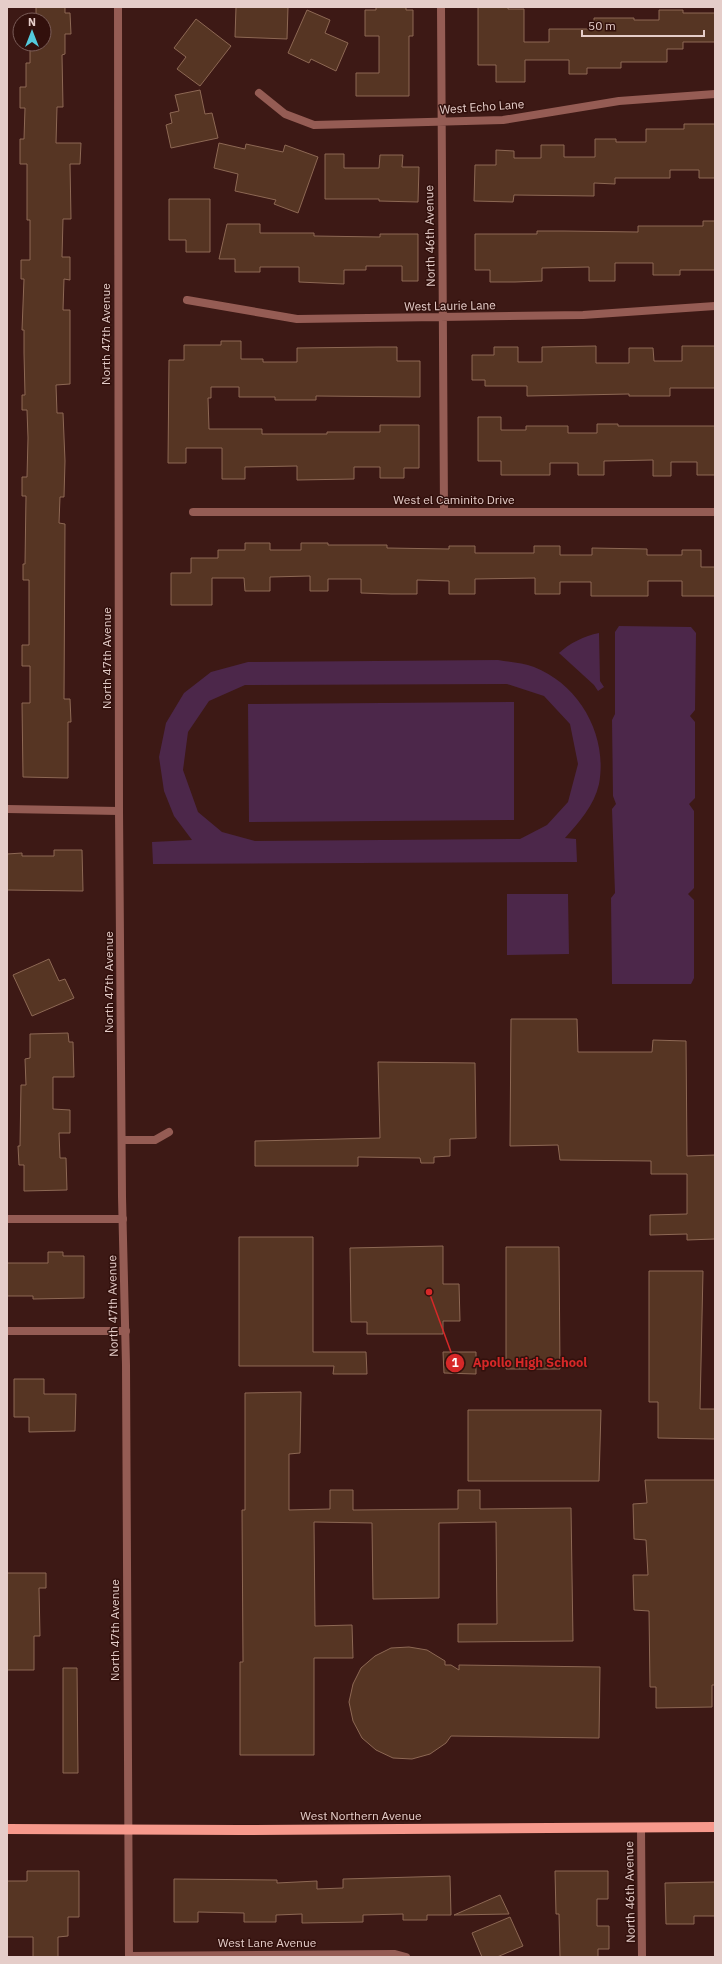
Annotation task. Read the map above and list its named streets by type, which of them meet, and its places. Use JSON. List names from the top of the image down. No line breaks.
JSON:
{"streets":{"main road":["West Northern Avenue"],"street":["West Echo Lane","North 46th Avenue","West Laurie Lane","North 47th Avenue","West el Caminito Drive","West Lane Avenue"]},"crossings":[["West Echo Lane","North 46th Avenue"],["North 46th Avenue","West Laurie Lane"],["North 46th Avenue","West el Caminito Drive"],["North 46th Avenue","West Northern Avenue"],["North 47th Avenue","West Northern Avenue"],["North 47th Avenue","West Lane Avenue"]],"places":["Apollo High School"],"scale_bar":"50 m","north":"top"}
